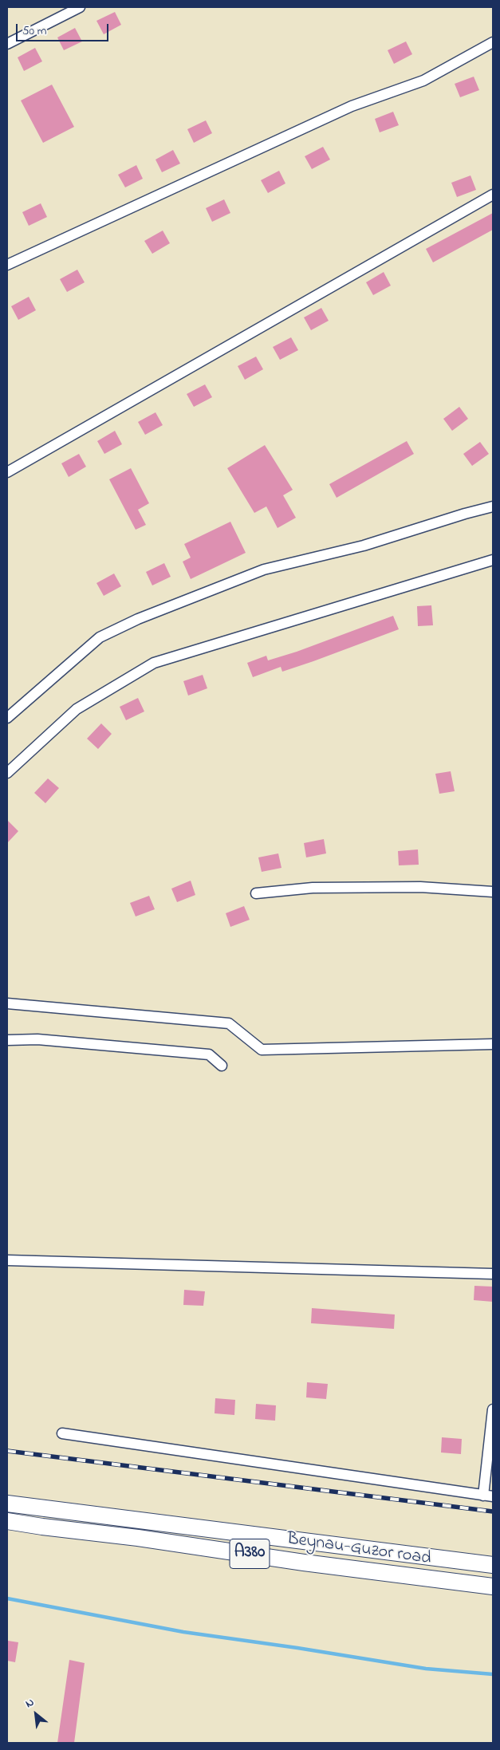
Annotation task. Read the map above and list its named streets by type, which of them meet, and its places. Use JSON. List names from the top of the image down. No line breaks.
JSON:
{"streets":{"highway":["Beynau-Guzor road","A380"]},"scale_bar":"50 m","north":"top left"}
